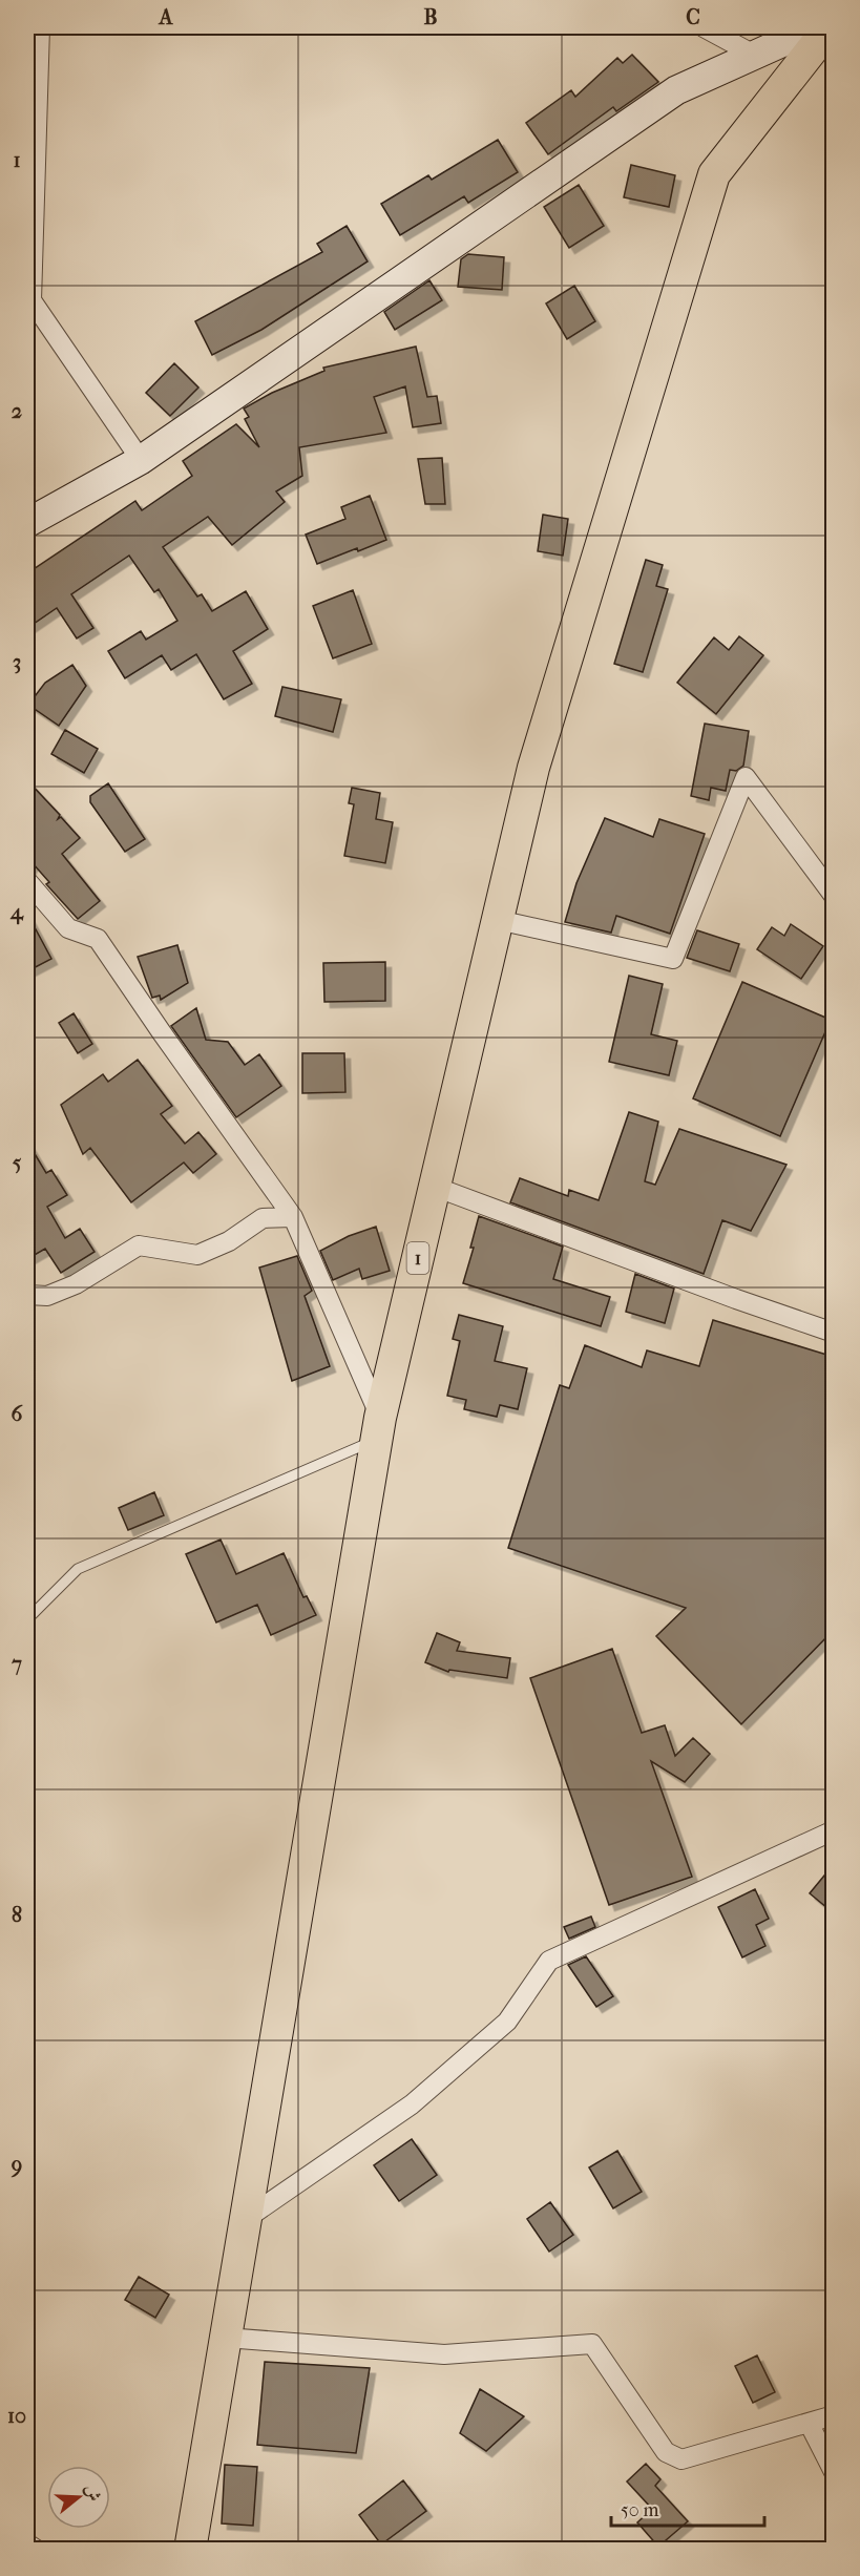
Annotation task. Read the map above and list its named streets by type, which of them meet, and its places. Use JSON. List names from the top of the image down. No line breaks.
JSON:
{"streets":{"main road":["1"]},"scale_bar":"50 m","north":"right","grid":{"columns":["A","B","C"],"rows":["1","2","3","4","5","6","7","8","9","10"]}}
